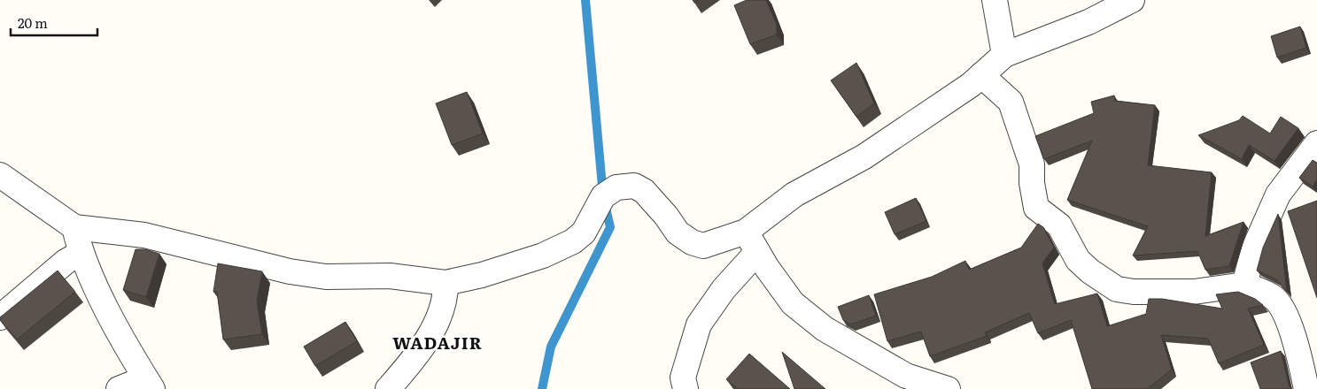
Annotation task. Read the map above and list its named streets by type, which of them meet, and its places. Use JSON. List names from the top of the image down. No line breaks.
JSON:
{"districts":["WADAJIR"],"scale_bar":"20 m"}
